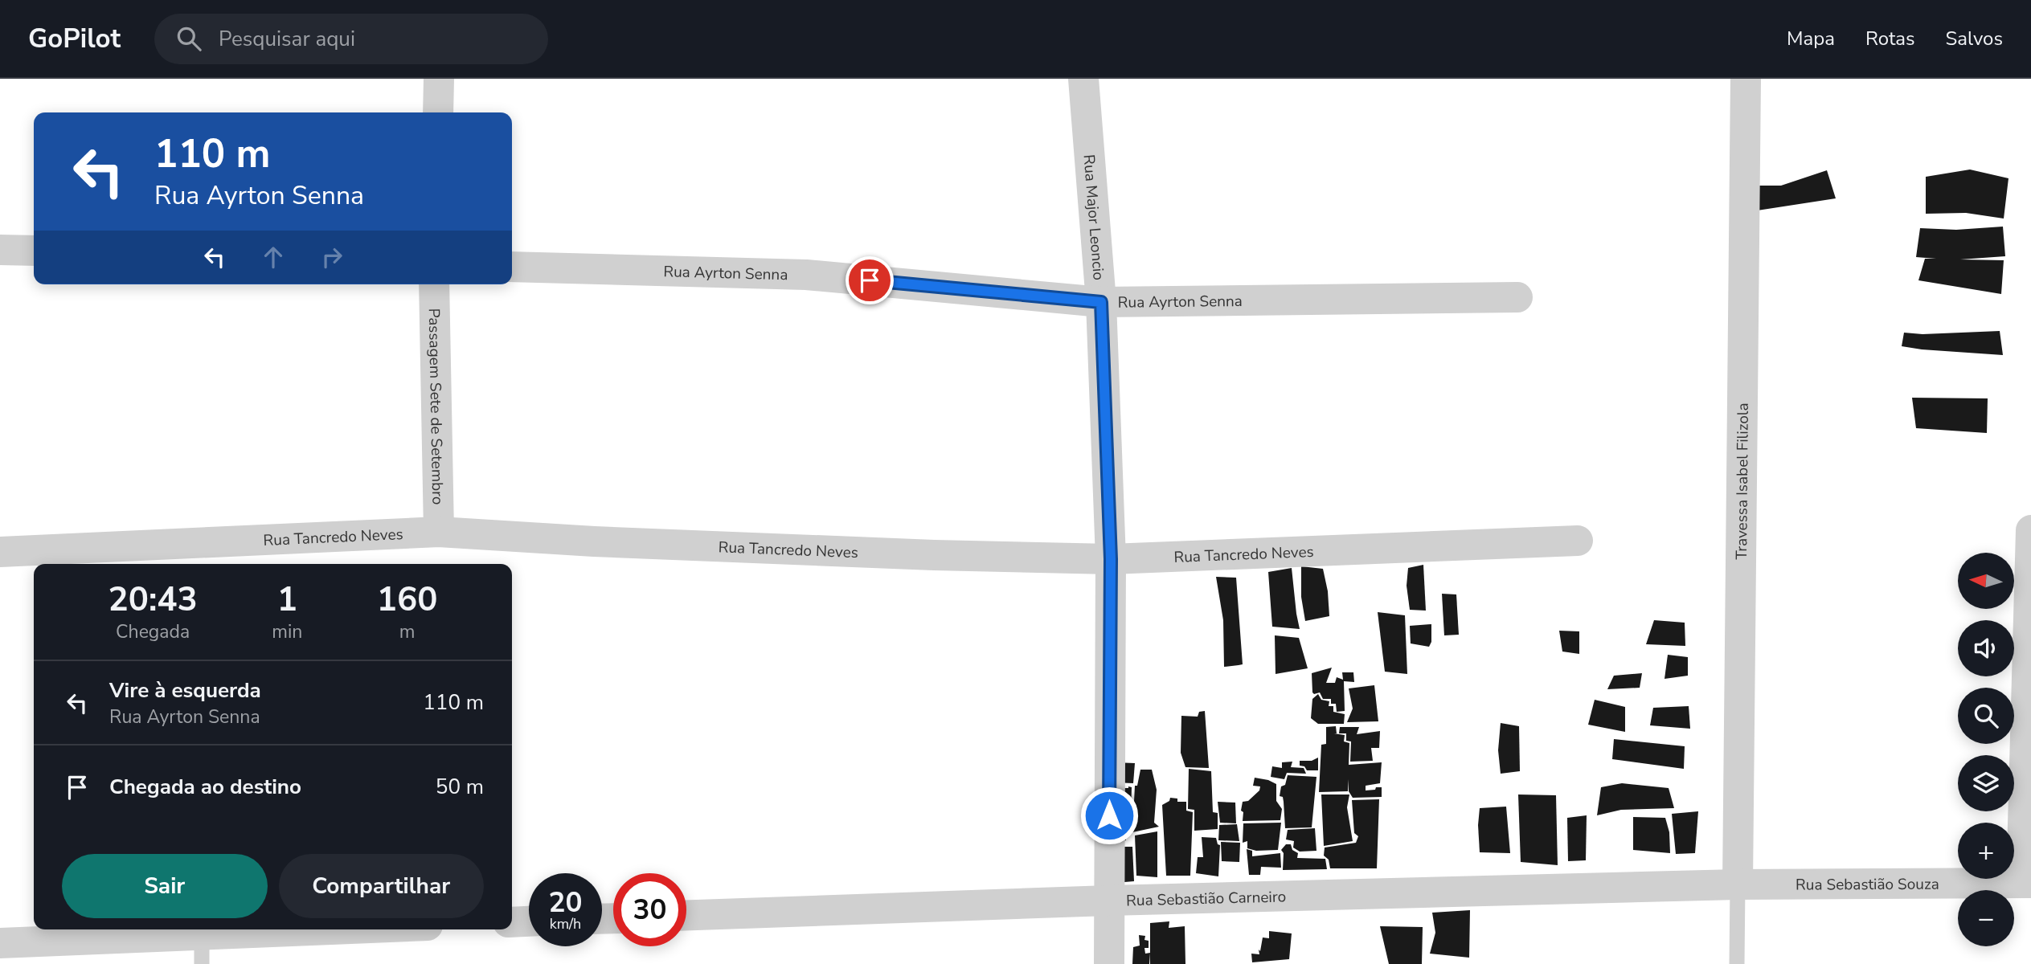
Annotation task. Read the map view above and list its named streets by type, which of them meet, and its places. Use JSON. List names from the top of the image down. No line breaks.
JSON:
{"streets":{"street":["Rua Major Leoncio","Rua Ayrton Senna","Passagem Sete de Setembro","Travessa Isabel Filizola","Rua Tancredo Neves","Rua Sebastião Souza","Rua Sebastião Carneiro"]},"crossings":[["Rua Major Leoncio","Rua Ayrton Senna"],["Rua Major Leoncio","Rua Tancredo Neves"],["Rua Major Leoncio","Rua Sebastião Carneiro"],["Passagem Sete de Setembro","Rua Tancredo Neves"],["Travessa Isabel Filizola","Rua Sebastião Souza"],["Travessa Isabel Filizola","Rua Sebastião Carneiro"],["Rua Sebastião Souza","Rua Sebastião Carneiro"]],"north":"left","page":{"header":"GoPilot","search":"Pesquisar aqui","nav":["Mapa","Rotas","Salvos"],"turn":["110 m","Rua Ayrton Senna"],"map_buttons":["+","−"],"eta":["20:43","Chegada","1","min","160","m"],"list":[{"name":"Vire à esquerda","note":"Rua Ayrton Senna","value":"110 m"},{"name":"Chegada ao destino","value":"50 m"}],"buttons":["Sair","Compartilhar"],"speed":"20 km/h","limit":"30"}}
